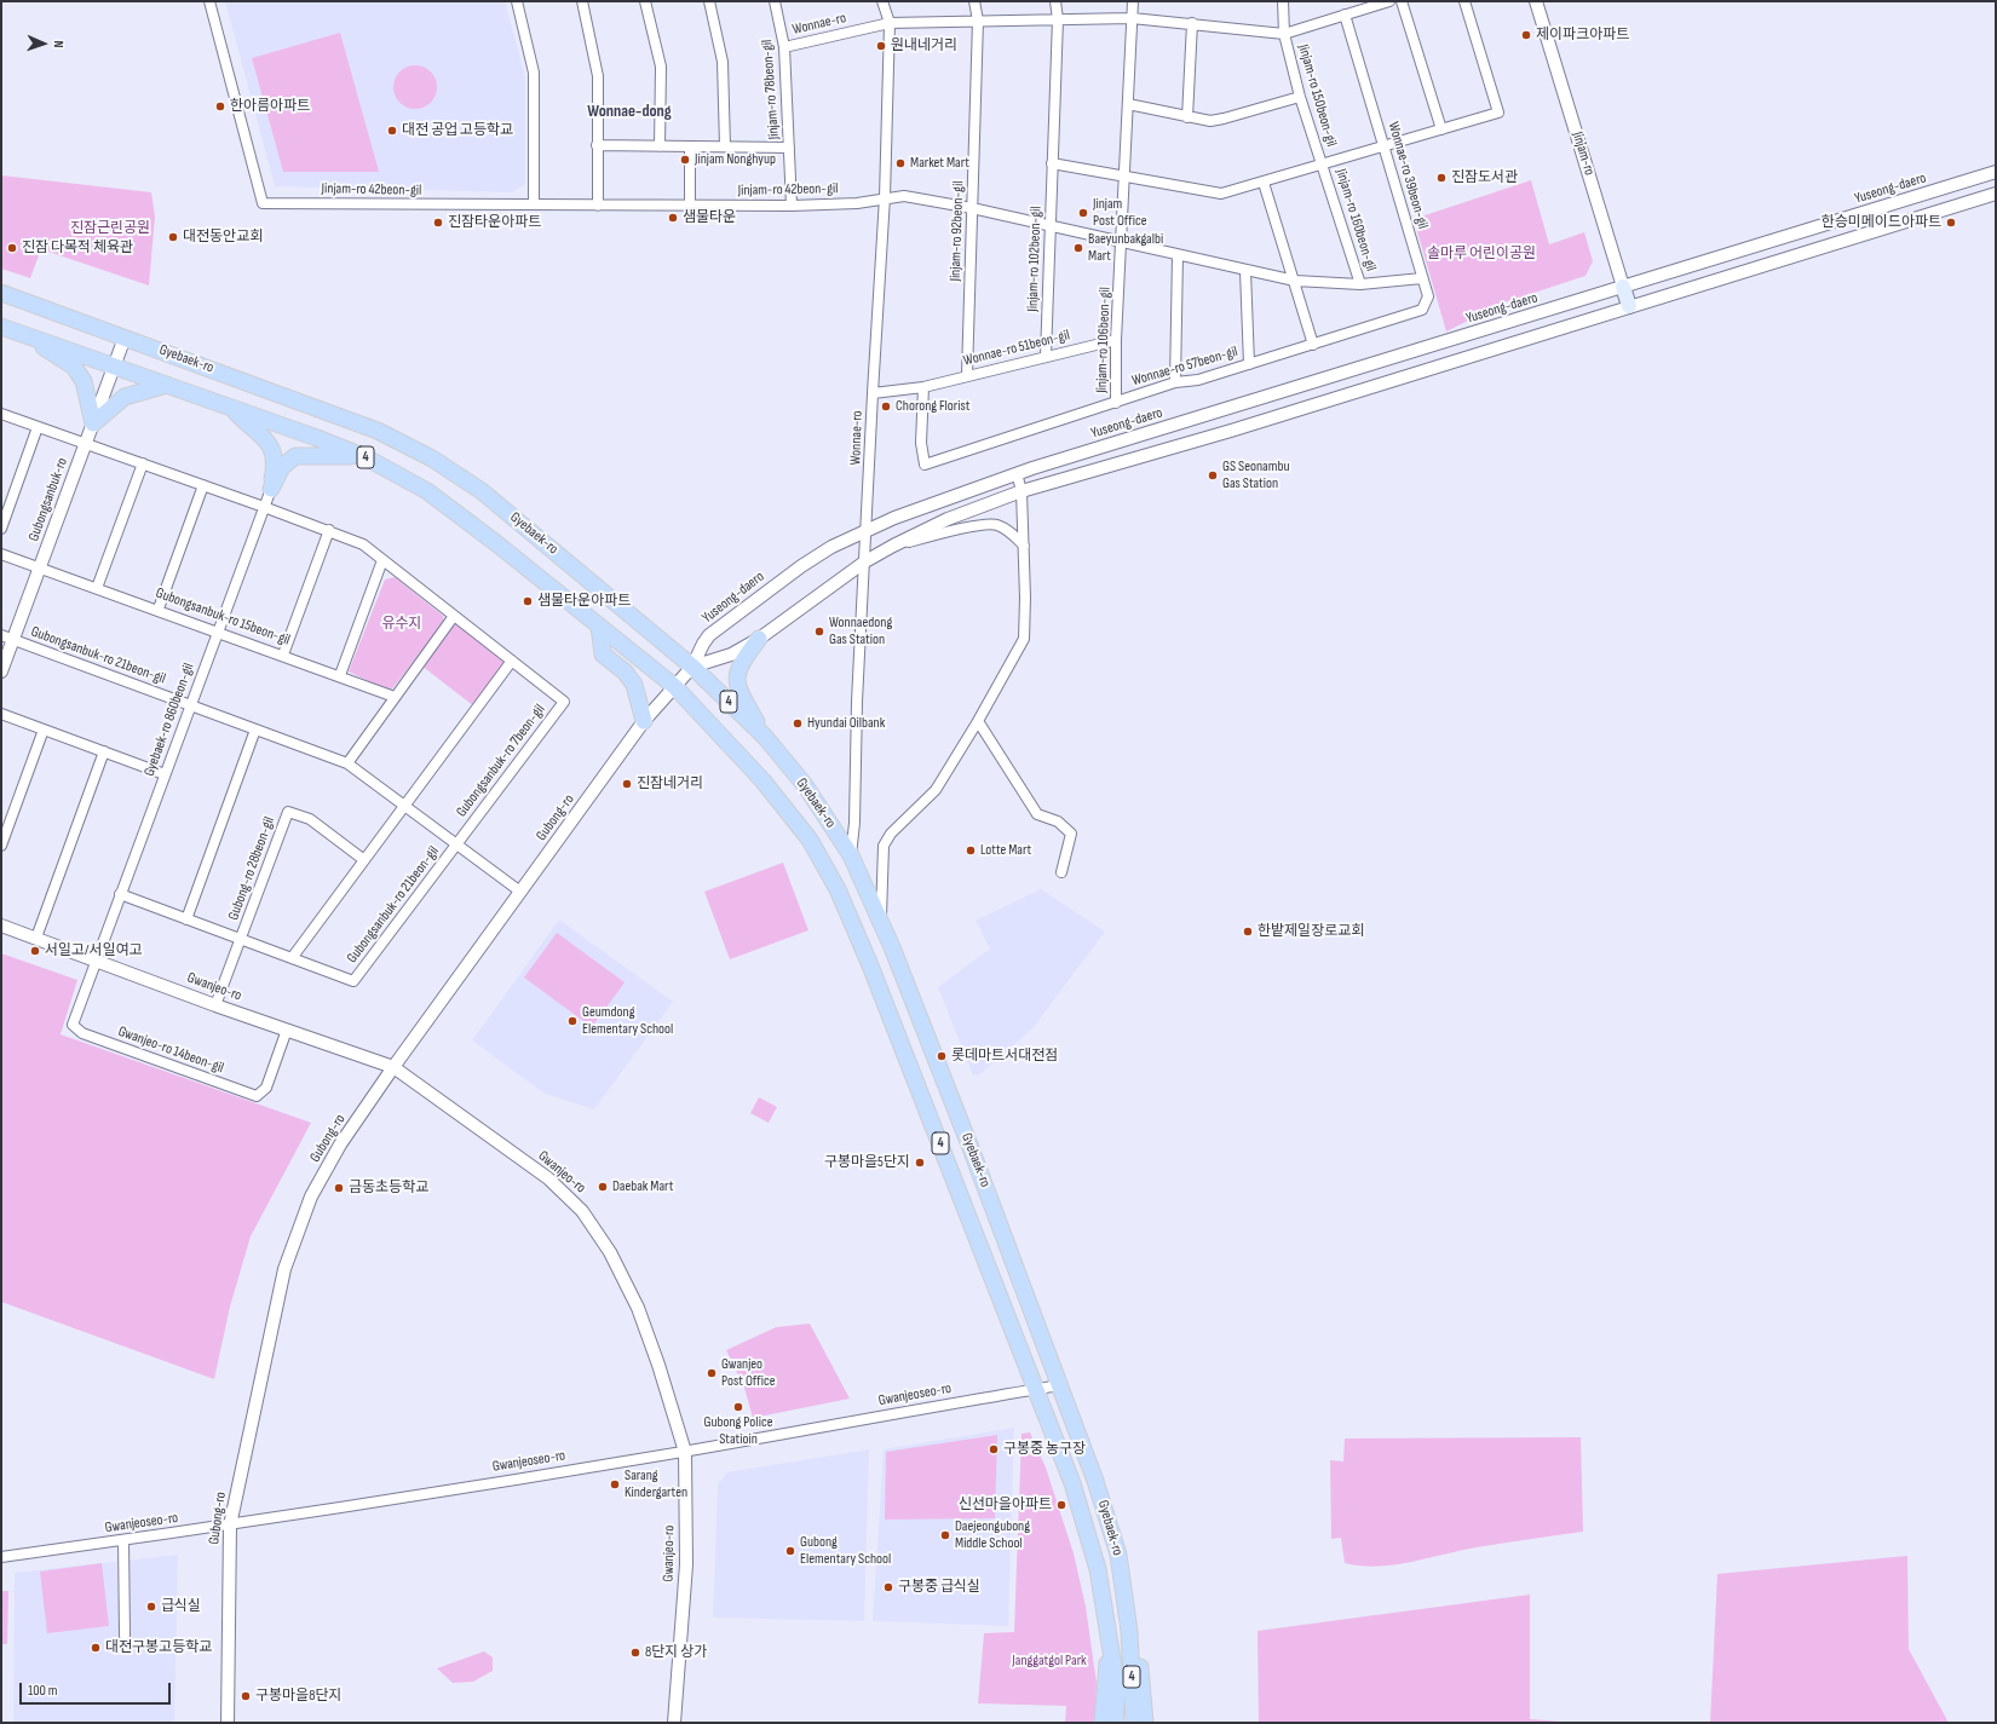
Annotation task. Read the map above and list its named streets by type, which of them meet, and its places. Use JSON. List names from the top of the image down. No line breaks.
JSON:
{"streets":{"main road":["Jinjam-ro","Gyebaek-ro","4"],"street":["Wonnae-ro","Jinjam-ro 78beon-gil","Jinjam-ro 150beon-gil","Wonnae-ro 39beon-gil","Yuseong-daero","Jinjam-ro 42beon-gil","Jinjam-ro 160beon-gil","Jinjam-ro 92beon-gil","Jinjam-ro 102beon-gil","Jinjam-ro 106beon-gil","Wonnae-ro 51beon-gil","Wonnae-ro 57beon-gil","Gubongsanbuk-ro","Gubongsanbuk-ro 15beon-gil","Gubongsanbuk-ro 21beon-gil","Gyebaek-ro 860beon-gil","Gubongsanbuk-ro 7beon-gil","Gubong-ro","Gubong-ro 28beon-gil","Gwanjeo-ro","Gwanjeo-ro 14beon-gil","Gwanjeoseo-ro"]},"crossings":[["Wonnae-ro","Jinjam-ro 78beon-gil"],["Wonnae-ro","Jinjam-ro 150beon-gil"],["Wonnae-ro","Yuseong-daero"],["Wonnae-ro","Jinjam-ro 42beon-gil"],["Wonnae-ro","Wonnae-ro 51beon-gil"],["Wonnae-ro","Gyebaek-ro"],["Jinjam-ro 78beon-gil","Jinjam-ro 42beon-gil"],["Jinjam-ro 150beon-gil","Wonnae-ro 39beon-gil"],["Jinjam-ro 150beon-gil","Jinjam-ro 160beon-gil"],["Jinjam-ro 150beon-gil","Jinjam-ro 92beon-gil"],["Jinjam-ro 150beon-gil","Jinjam-ro 102beon-gil"],["Jinjam-ro 150beon-gil","Jinjam-ro 106beon-gil"],["Jinjam-ro","Yuseong-daero"],["Wonnae-ro 39beon-gil","Jinjam-ro 160beon-gil"],["Wonnae-ro 39beon-gil","Wonnae-ro 57beon-gil"],["Yuseong-daero","Gyebaek-ro"],["Yuseong-daero","Gubong-ro"],["Jinjam-ro 160beon-gil","Jinjam-ro 106beon-gil"],["Jinjam-ro 92beon-gil","Wonnae-ro 51beon-gil"],["Jinjam-ro 102beon-gil","Wonnae-ro 51beon-gil"],["Jinjam-ro 106beon-gil","Wonnae-ro 51beon-gil"],["Jinjam-ro 106beon-gil","Wonnae-ro 57beon-gil"],["Wonnae-ro 51beon-gil","Wonnae-ro 57beon-gil"],["Gyebaek-ro","Gubongsanbuk-ro"],["Gyebaek-ro","Gubong-ro"],["Gyebaek-ro","Gwanjeoseo-ro"],["Gubongsanbuk-ro","Gubongsanbuk-ro 15beon-gil"],["Gubongsanbuk-ro","Gubongsanbuk-ro 21beon-gil"],["Gubongsanbuk-ro","Gubongsanbuk-ro 7beon-gil"],["Gubongsanbuk-ro 15beon-gil","Gyebaek-ro 860beon-gil"],["Gubongsanbuk-ro 21beon-gil","Gyebaek-ro 860beon-gil"],["Gubongsanbuk-ro 21beon-gil","Gubongsanbuk-ro 7beon-gil"],["Gubongsanbuk-ro 21beon-gil","Gubong-ro"],["Gubongsanbuk-ro 21beon-gil","Gubong-ro 28beon-gil"],["Gyebaek-ro 860beon-gil","Gubongsanbuk-ro 7beon-gil"],["Gyebaek-ro 860beon-gil","Gubong-ro 28beon-gil"],["Gyebaek-ro 860beon-gil","Gwanjeo-ro"],["Gyebaek-ro 860beon-gil","Gwanjeo-ro 14beon-gil"],["Gubong-ro","Gwanjeo-ro"],["Gubong-ro","Gwanjeoseo-ro"],["Gubong-ro 28beon-gil","Gwanjeo-ro"],["Gwanjeo-ro","Gwanjeo-ro 14beon-gil"],["Gwanjeo-ro","Gwanjeoseo-ro"]],"districts":["Wonnae-dong"],"parks":["진잠근린공원","솔마루 어린이공원","유수지","Janggatgol Park"],"places":["제이파크아파트","원내네거리","한아름아파트","대전 공업 고등학교","Jinjam Nonghyup","Market Mart","진잠도서관","Jinjam Post Office","샘물타운","진잠타운아파트","한승미메이드아파트","대전동안교회","진잠 다목적 체육관","Baeyunbakgalbi Mart","Chorong Florist","GS Seonambu Gas Station","샘물타운아파트","Wonnaedong Gas Station","Hyundai Oilbank","진잠네거리","Lotte Mart","한밭제일장로교회","서일고/서일여고","Geumdong Elementary School","롯데마트서대전점","구봉마을5단지","Daebak Mart","금동초등학교","Gwanjeo Post Office","Gubong Police Statioin","구봉중 농구장","Sarang Kindergarten","신선마을아파트","Daejeongubong Middle School","Gubong Elementary School","구봉중 급식실","급식실","대전구봉고등학교","8단지 상가","구봉마을8단지"],"scale_bar":"100 m","north":"right"}
